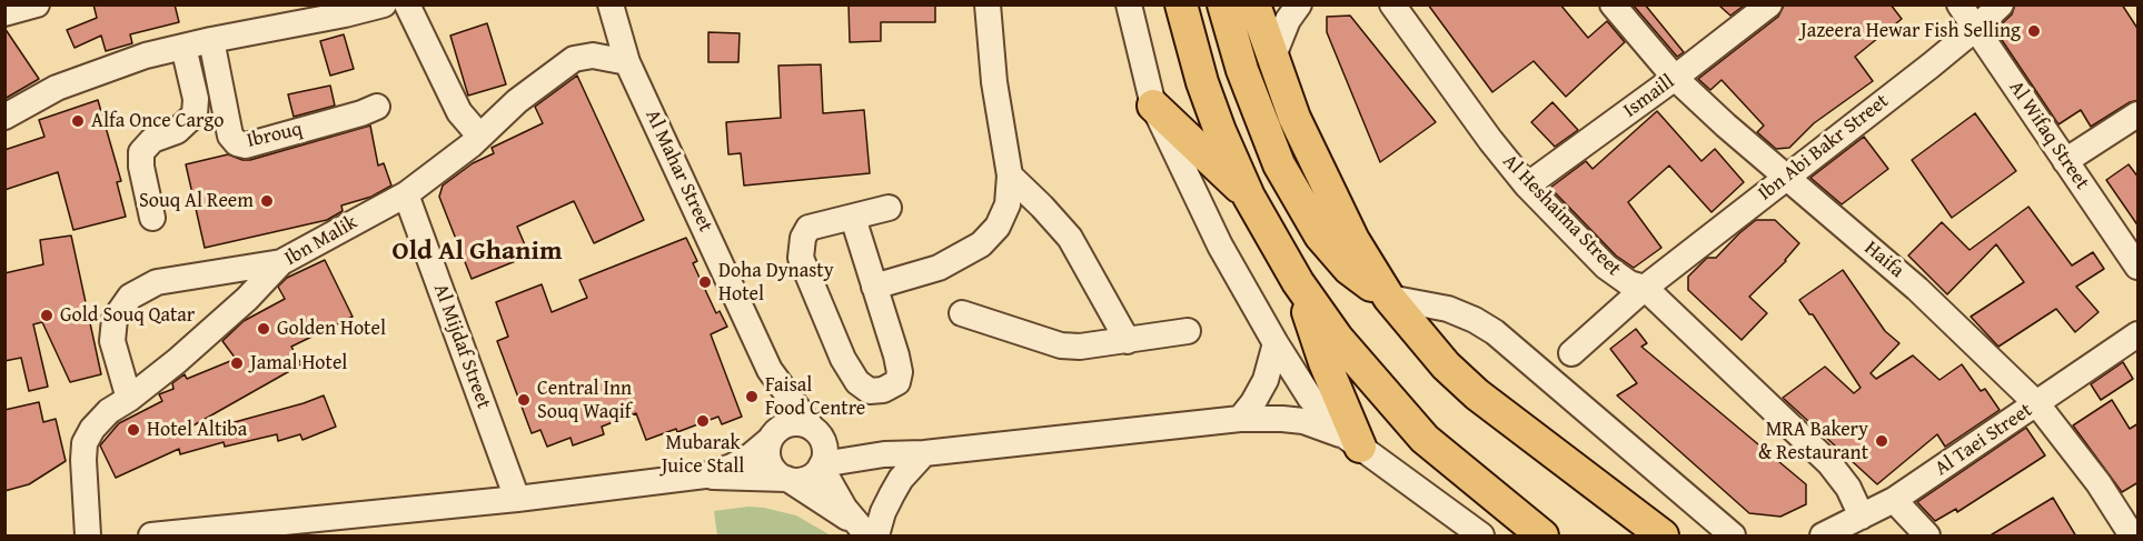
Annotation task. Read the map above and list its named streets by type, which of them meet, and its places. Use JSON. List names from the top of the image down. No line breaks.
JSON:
{"streets":{"street":["Ismaill","Ibrouq","Al Wifaq Street","Ibn Abi Bakr Street","Al Mahar Street","Al Heshaima Street","Ibn Malik","Haifa","Al Mijdaf Street","Al Taei Street"]},"crossings":[["Ismaill","Al Heshaima Street"],["Ismaill","Haifa"],["Al Wifaq Street","Ibn Abi Bakr Street"],["Ibn Abi Bakr Street","Al Heshaima Street"],["Ibn Abi Bakr Street","Haifa"],["Al Mahar Street","Ibn Malik"],["Al Heshaima Street","Al Taei Street"],["Ibn Malik","Al Mijdaf Street"],["Haifa","Al Taei Street"]],"districts":["Old Al Ghanim"],"places":["Jazeera Hewar Fish Selling","Alfa Once Cargo","Souq Al Reem","Doha Dynasty Hotel","Gold Souq Qatar","Golden Hotel","Jamal Hotel","Faisal Food Centre","Central Inn Souq Waqif","Mubarak Juice Stall","Hotel Altiba","MRA Bakery & Restaurant"]}
